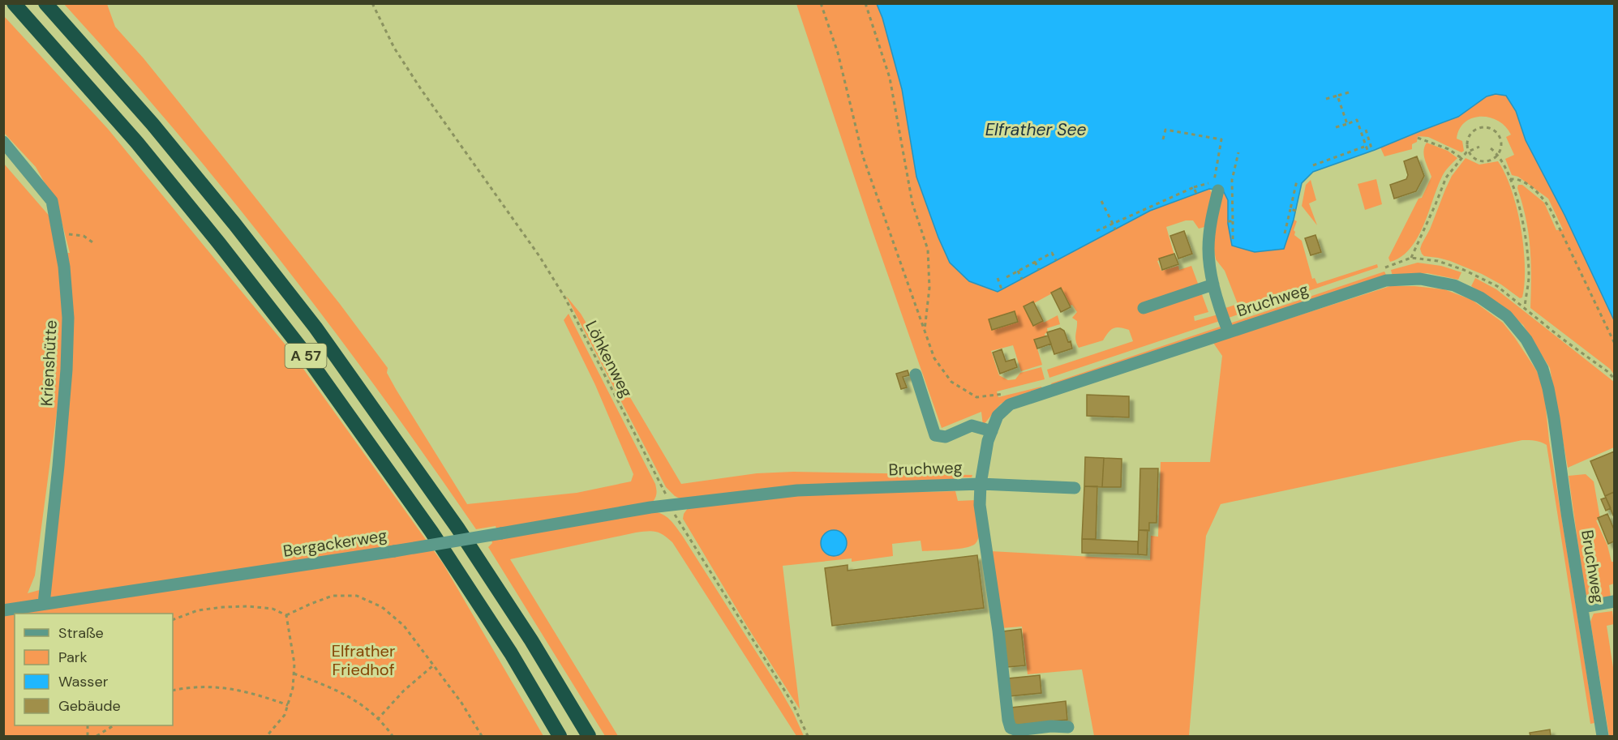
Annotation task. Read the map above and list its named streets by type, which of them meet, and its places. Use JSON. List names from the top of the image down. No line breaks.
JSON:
{"streets":{"highway":["A 57"],"street":["Bruchweg","Krienshütte","Bergackerweg"],"path":["Löhkenweg"]},"crossings":[["Bruchweg","Löhkenweg"],["Bruchweg","Bergackerweg"],["Löhkenweg","Bergackerweg"],["Krienshütte","Bergackerweg"]],"water":["Elfrather See"],"parks":["Elfrather Friedhof"],"legend":["Straße","Park","Wasser","Gebäude"]}
